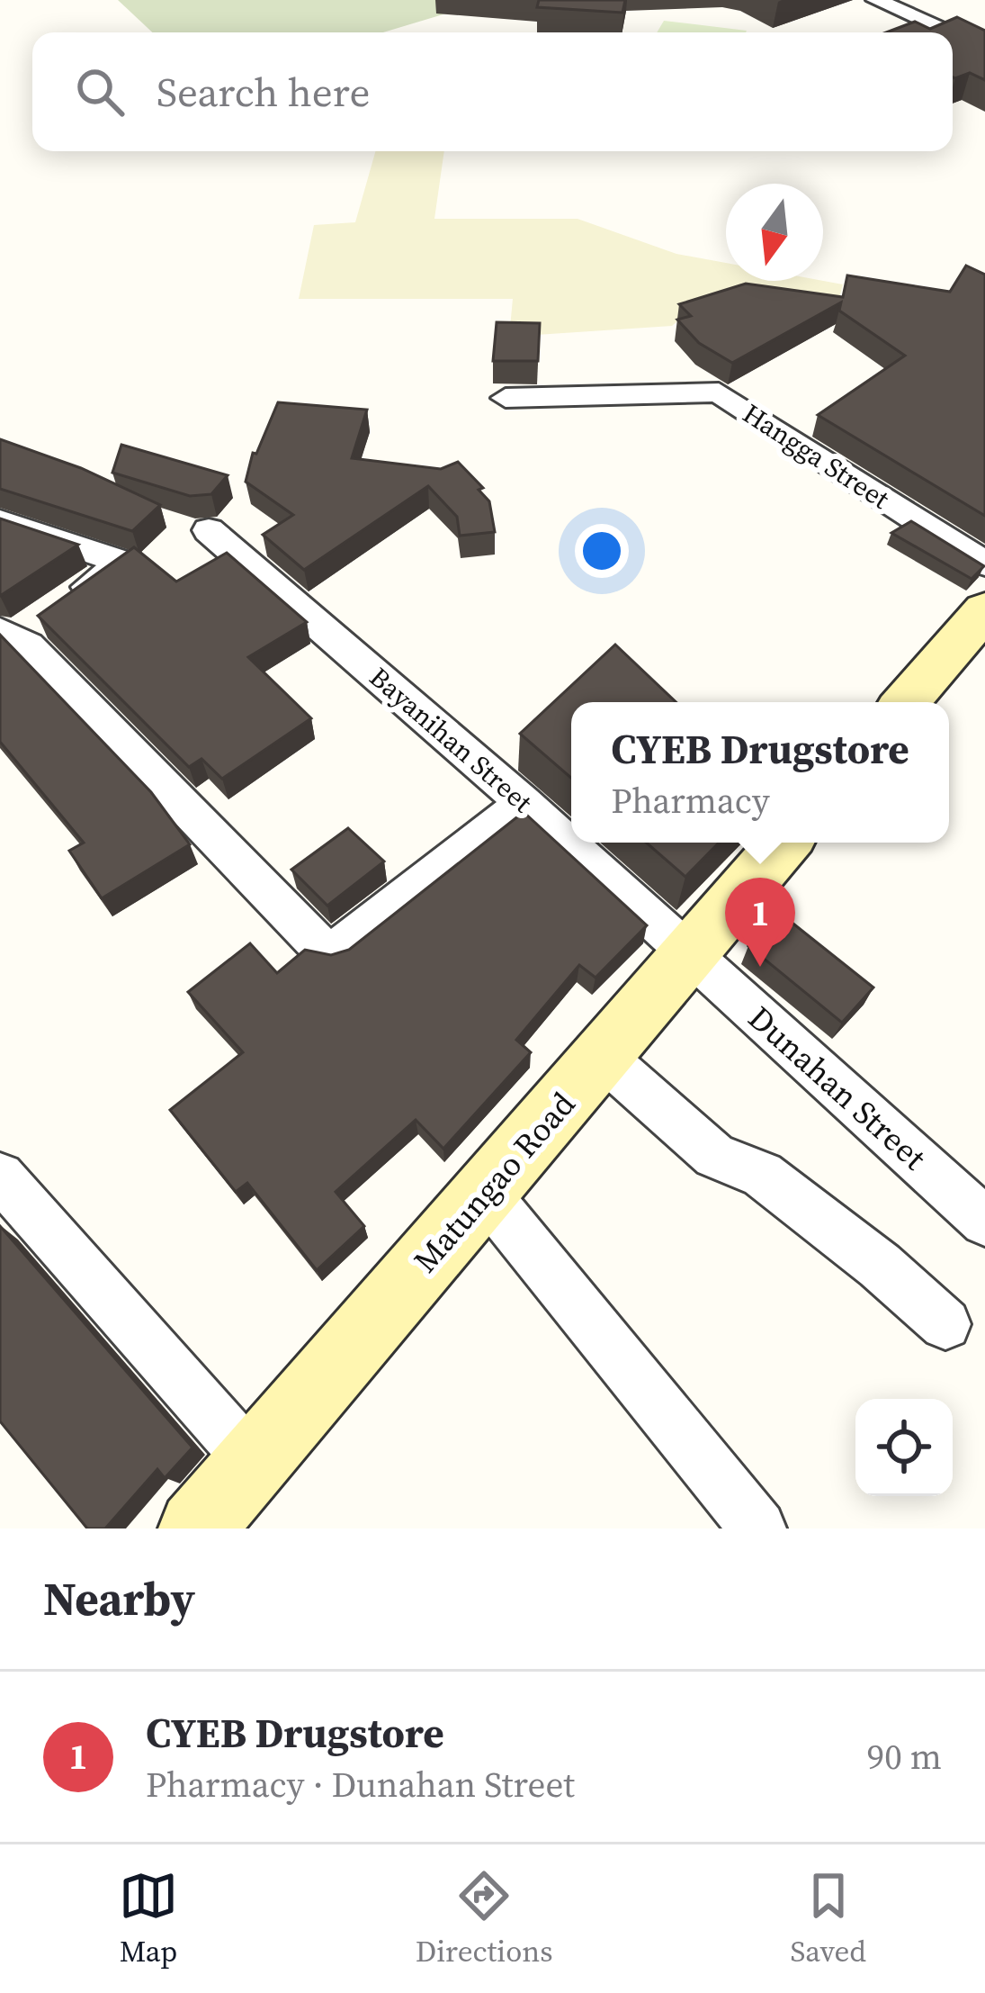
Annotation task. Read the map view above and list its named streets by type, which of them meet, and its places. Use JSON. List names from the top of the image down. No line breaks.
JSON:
{"streets":{"main road":["Matungao Road"],"street":["Hangga Street","Bayanihan Street","Dunahan Street"]},"crossings":[["Bayanihan Street","Dunahan Street"],["Bayanihan Street","Matungao Road"],["Dunahan Street","Matungao Road"]],"north":"bottom","page":{"search":"Search here","popup":["CYEB Drugstore","Pharmacy"],"pins":"1","heading":"Nearby","list":[{"mark":"1","name":"CYEB Drugstore","note":"Pharmacy · Dunahan Street","value":"90 m"}],"nav":["Map","Directions","Saved"]}}
